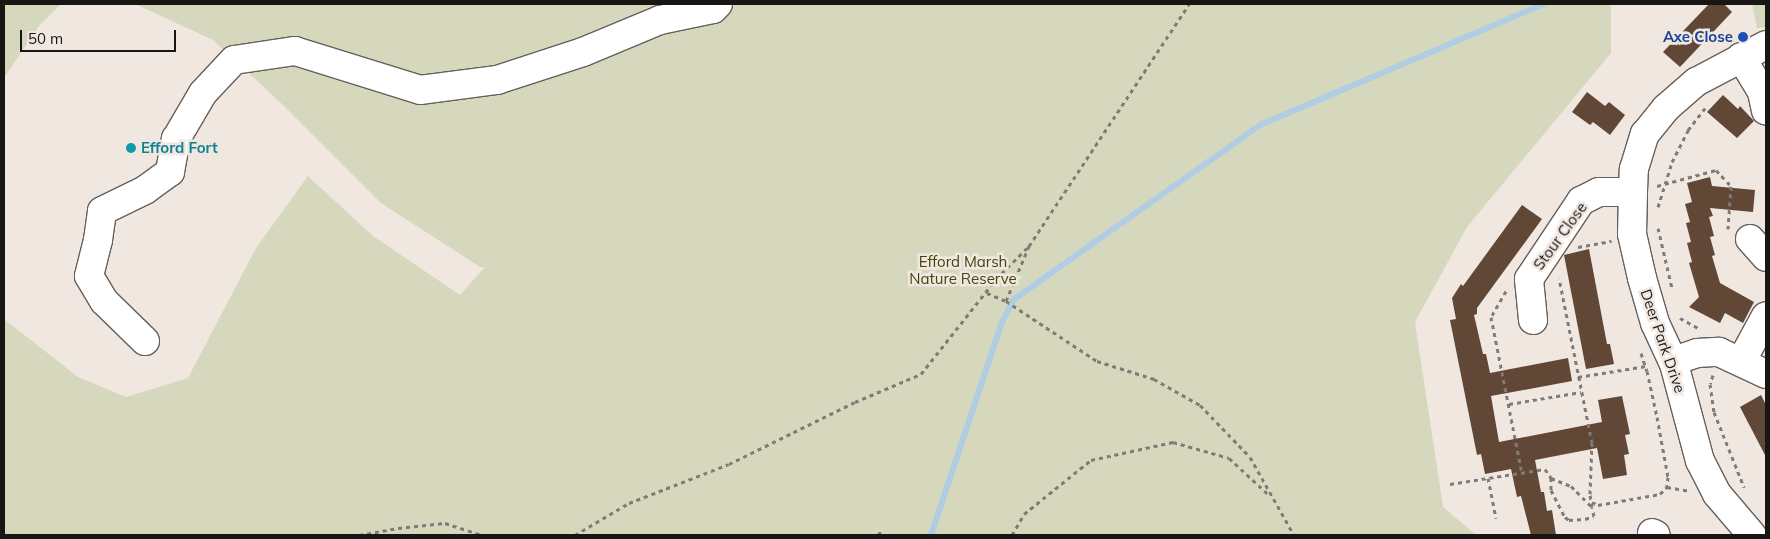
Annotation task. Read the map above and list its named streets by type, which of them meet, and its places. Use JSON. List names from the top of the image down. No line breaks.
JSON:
{"streets":{"street":["Stour Close","Deer Park Drive"]},"crossings":[["Stour Close","Deer Park Drive"]],"parks":["Efford Marsh Nature Reserve"],"places":["Axe Close","Efford Fort"],"scale_bar":"50 m"}
